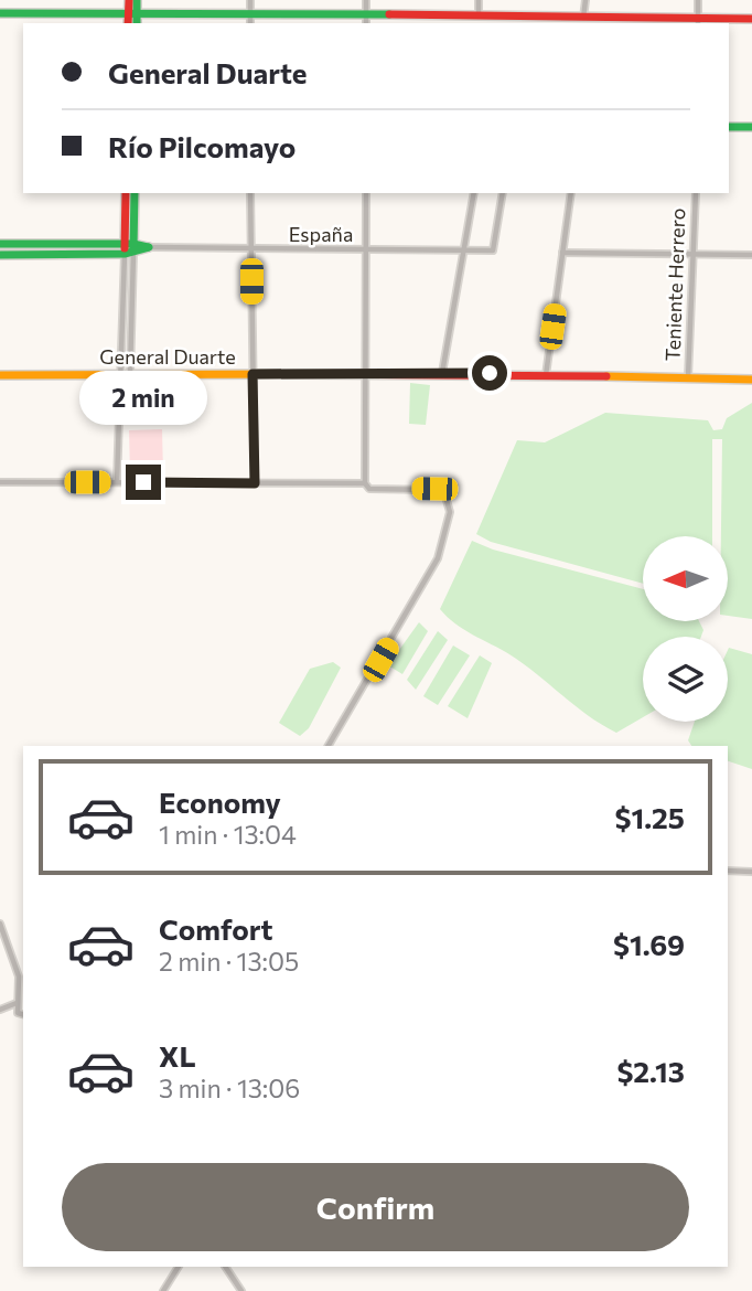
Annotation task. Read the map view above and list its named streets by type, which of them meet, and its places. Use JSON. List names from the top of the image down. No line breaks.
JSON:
{"streets":{"street":["España","Teniente Herrero","General Duarte"]},"crossings":[["Teniente Herrero","General Duarte"]],"north":"left","page":{"banner":["General Duarte","Río Pilcomayo"],"bubble":"2 min","list":[{"name":"Economy","note":"1 min · 13:04","value":"$1.25"},{"name":"Comfort","note":"2 min · 13:05","value":"$1.69"},{"name":"XL","note":"3 min · 13:06","value":"$2.13"}],"buttons":"Confirm"}}
